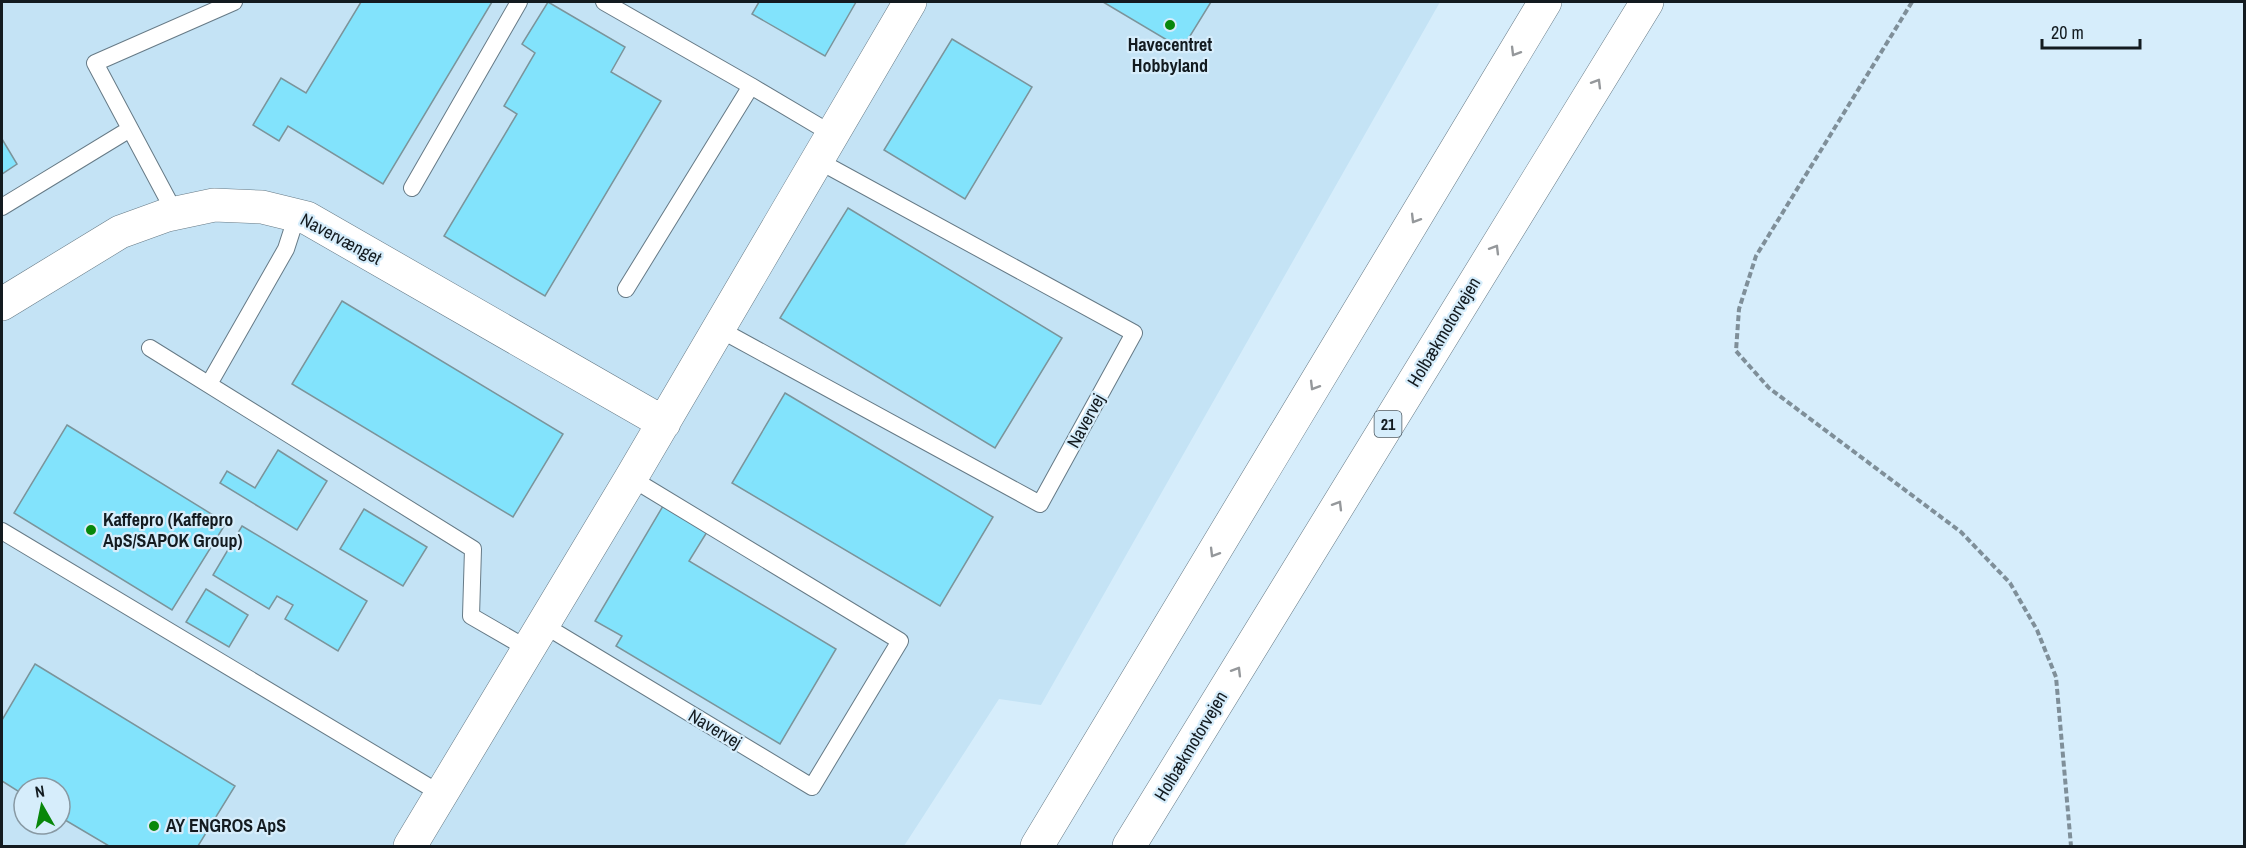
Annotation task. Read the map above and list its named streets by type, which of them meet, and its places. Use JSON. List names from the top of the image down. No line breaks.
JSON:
{"streets":{"main road":["Navervænget","Holbækmotorvejen","21"],"lane":["Navervej"]},"places":["Havecentret Hobbyland","Kaffepro (Kaffepro ApS/SAPOK Group)","AY ENGROS ApS"],"scale_bar":"20 m","north":"top"}
